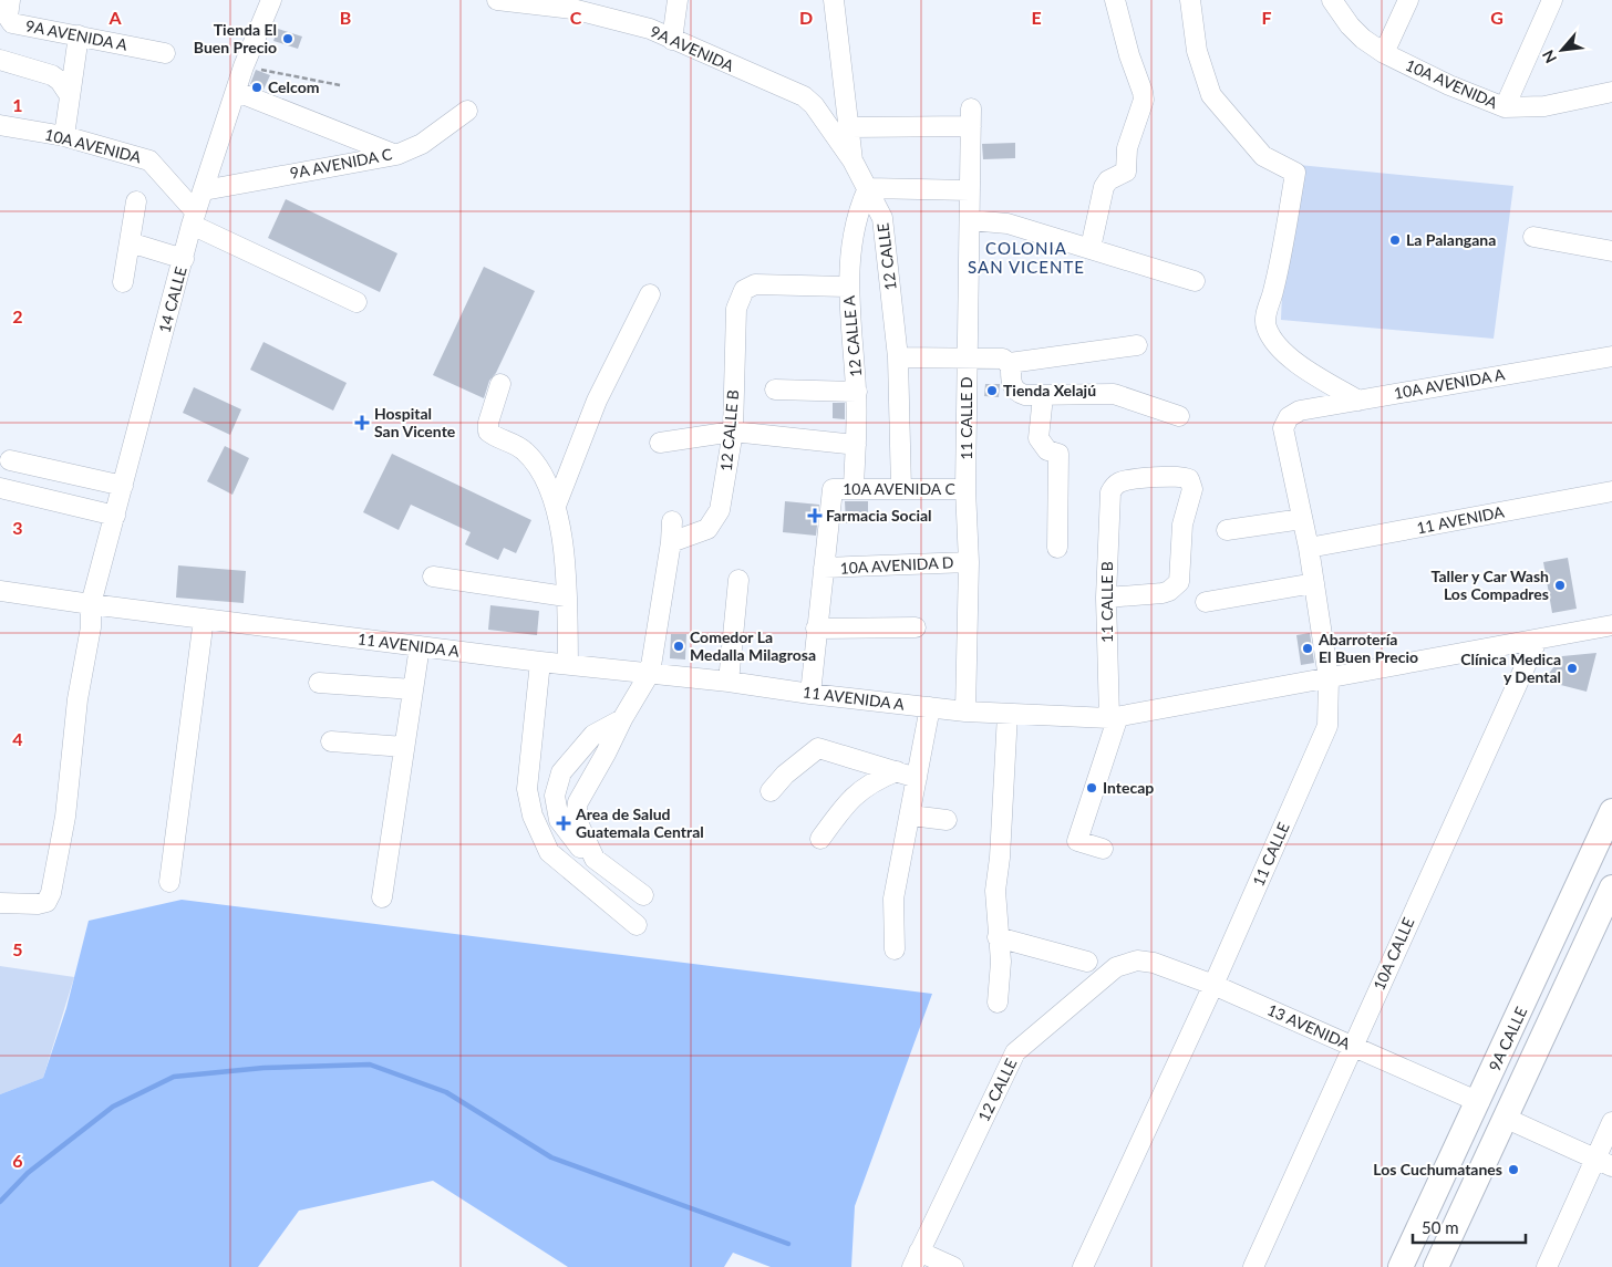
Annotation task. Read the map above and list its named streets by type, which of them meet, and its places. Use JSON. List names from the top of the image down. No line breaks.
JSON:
{"streets":{"main road":["9A CALLE"],"street":["9A AVENIDA A","9A AVENIDA","10A AVENIDA","9A AVENIDA C","12 CALLE","14 CALLE","12 CALLE A","10A AVENIDA A","11 CALLE D","12 CALLE B","10A AVENIDA C","11 AVENIDA","10A AVENIDA D","11 CALLE B","11 AVENIDA A","11 CALLE","10A CALLE","13 AVENIDA"]},"crossings":[["9A AVENIDA","12 CALLE"],["10A AVENIDA","14 CALLE"],["9A AVENIDA C","14 CALLE"],["12 CALLE","12 CALLE A"],["12 CALLE","11 CALLE D"],["12 CALLE","10A AVENIDA C"],["12 CALLE","13 AVENIDA"],["14 CALLE","11 AVENIDA A"],["12 CALLE A","12 CALLE B"],["12 CALLE A","10A AVENIDA C"],["10A AVENIDA A","11 CALLE"],["11 CALLE D","10A AVENIDA C"],["11 CALLE D","10A AVENIDA D"],["11 CALLE D","11 AVENIDA A"],["10A AVENIDA C","10A AVENIDA D"],["11 AVENIDA","11 CALLE"],["11 CALLE B","11 AVENIDA A"],["11 AVENIDA A","11 CALLE"],["11 AVENIDA A","10A CALLE"],["11 CALLE","13 AVENIDA"],["10A CALLE","13 AVENIDA"],["13 AVENIDA","9A CALLE"]],"districts":["COLONIA SAN VICENTE"],"places":{"other":["Tienda El Buen Precio","Celcom","La Palangana","Tienda Xelajú","Taller y Car Wash Los Compadres","Comedor La Medalla Milagrosa","Abarrotería El Buen Precio","Clínica Medica y Dental","Intecap","Los Cuchumatanes"],"health":["Hospital San Vicente","Farmacia Social","Area de Salud Guatemala Central"]},"scale_bar":"50 m","north":"bottom left","grid":{"columns":["A","B","C","D","E","F","G"],"rows":["1","2","3","4","5","6"]}}
